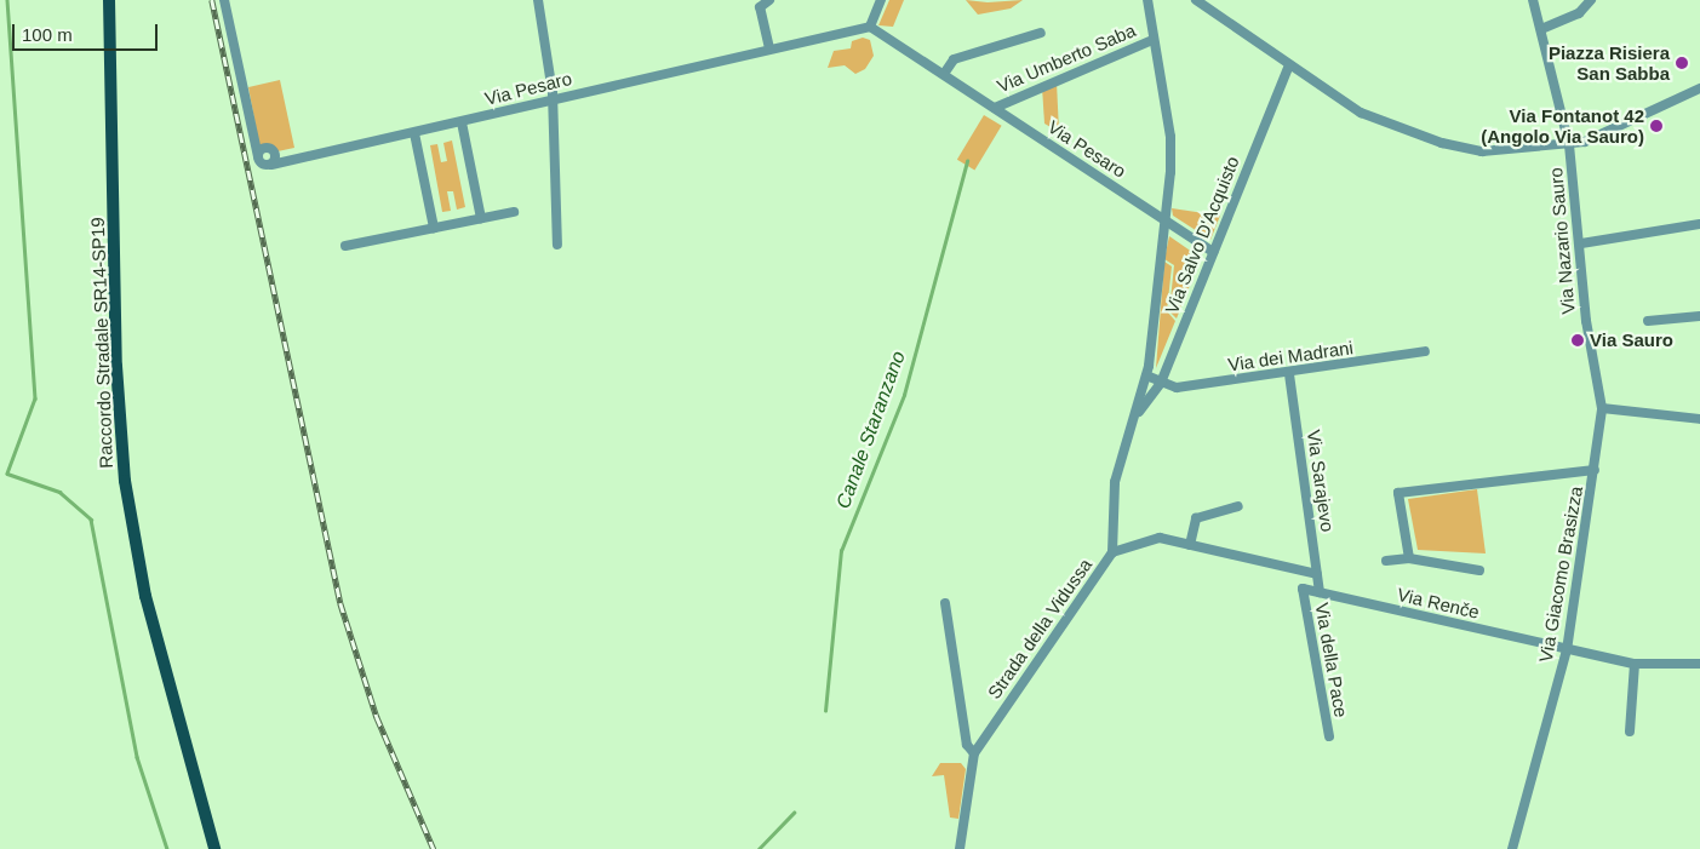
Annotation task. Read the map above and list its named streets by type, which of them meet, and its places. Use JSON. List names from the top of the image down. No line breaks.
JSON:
{"streets":{"main road":["Raccordo Stradale SR14-SP19"],"street":["Via Umberto Saba","Via Pesaro","Via Salvo D'Acquisto","Via Nazario Sauro","Via dei Madrani","Via Sarajevo","Via Giacomo Brasizza","Via Renče","Strada della Vidussa","Via della Pace"]},"crossings":[["Via Umberto Saba","Via Pesaro"],["Via Umberto Saba","Strada della Vidussa"],["Via Pesaro","Via Salvo D'Acquisto"],["Via Pesaro","Strada della Vidussa"],["Via Salvo D'Acquisto","Via dei Madrani"],["Via Salvo D'Acquisto","Strada della Vidussa"],["Via Nazario Sauro","Via Giacomo Brasizza"],["Via dei Madrani","Via Sarajevo"],["Via Sarajevo","Via Renče"],["Via Giacomo Brasizza","Via Renče"],["Via Renče","Via della Pace"]],"water":["Canale Staranzano"],"places":["Piazza Risiera San Sabba","Via Fontanot 42 (Angolo Via Sauro)","Via Sauro"],"scale_bar":"100 m"}
